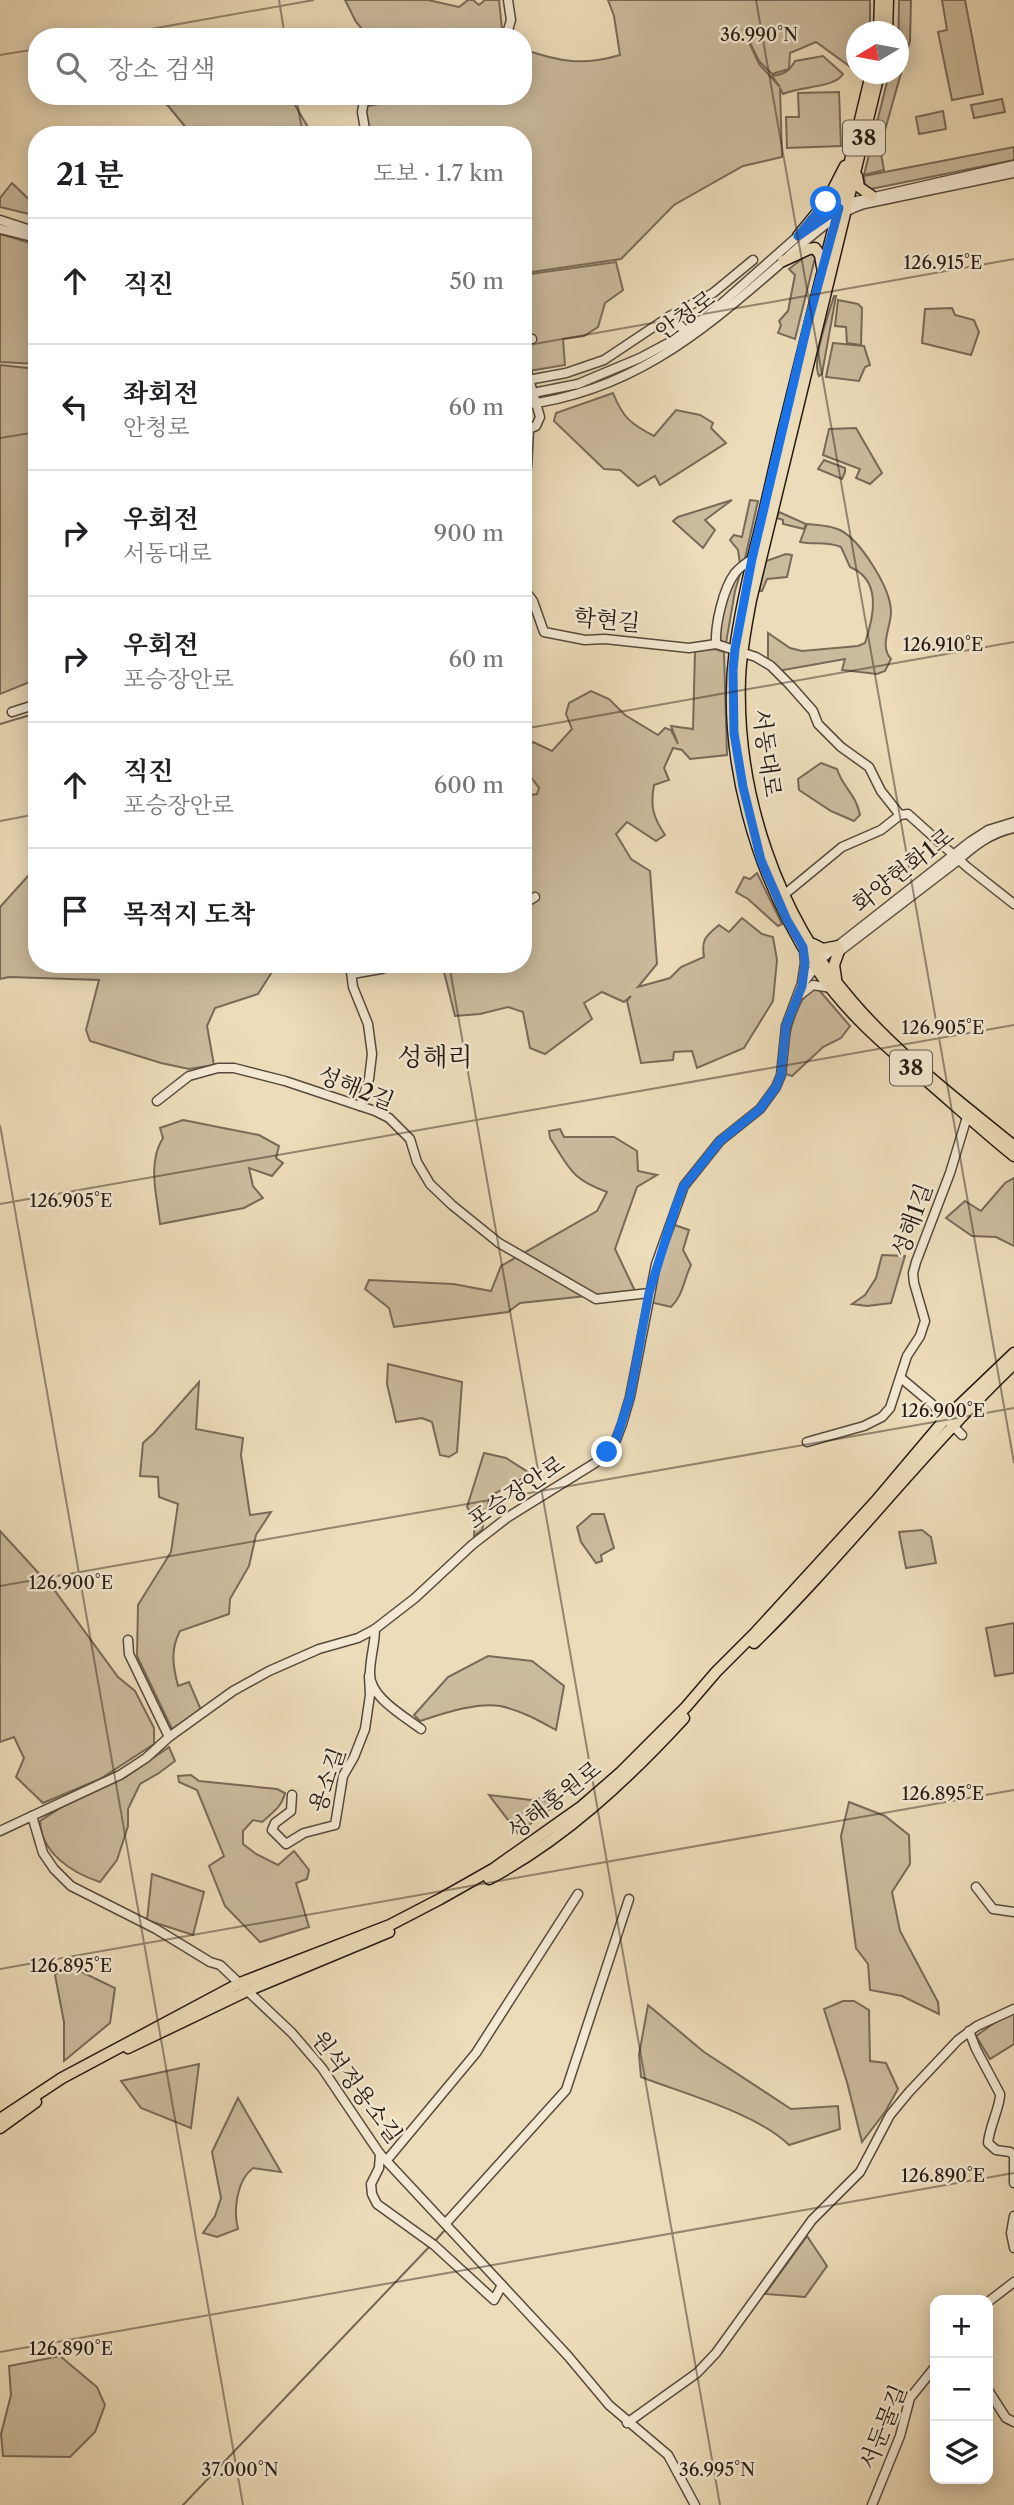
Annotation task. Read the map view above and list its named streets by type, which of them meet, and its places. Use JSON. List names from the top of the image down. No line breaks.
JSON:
{"streets":{"main road":["38","서동대로","성해홍원로"],"street":["안청로","학현길","화양현화1로","성해2길","성해1길","포승장안로","용소길","원석정용소길","서둔물길"]},"crossings":[["안청로","서동대로"],["학현길","서동대로"],["서동대로","화양현화1로"],["서동대로","성해1길"],["성해2길","포승장안로"],["포승장안로","용소길"],["포승장안로","원석정용소길"],["성해홍원로","원석정용소길"]],"districts":["성해리"],"north":"left","page":{"search":"장소 검색","heading":["21 분","도보 · 1.7 km"],"list":[["직진","50 m"],["좌회전","안청로","60 m"],["우회전","서동대로","900 m"],["우회전","포승장안로","60 m"],["직진","포승장안로","600 m"],"목적지 도착"],"map_buttons":["+","−"]},"coordinates":["36.990°N","126.915°E","126.910°E","126.905°E","126.900°E","126.895°E","126.890°E","37.000°N","36.995°N"]}
